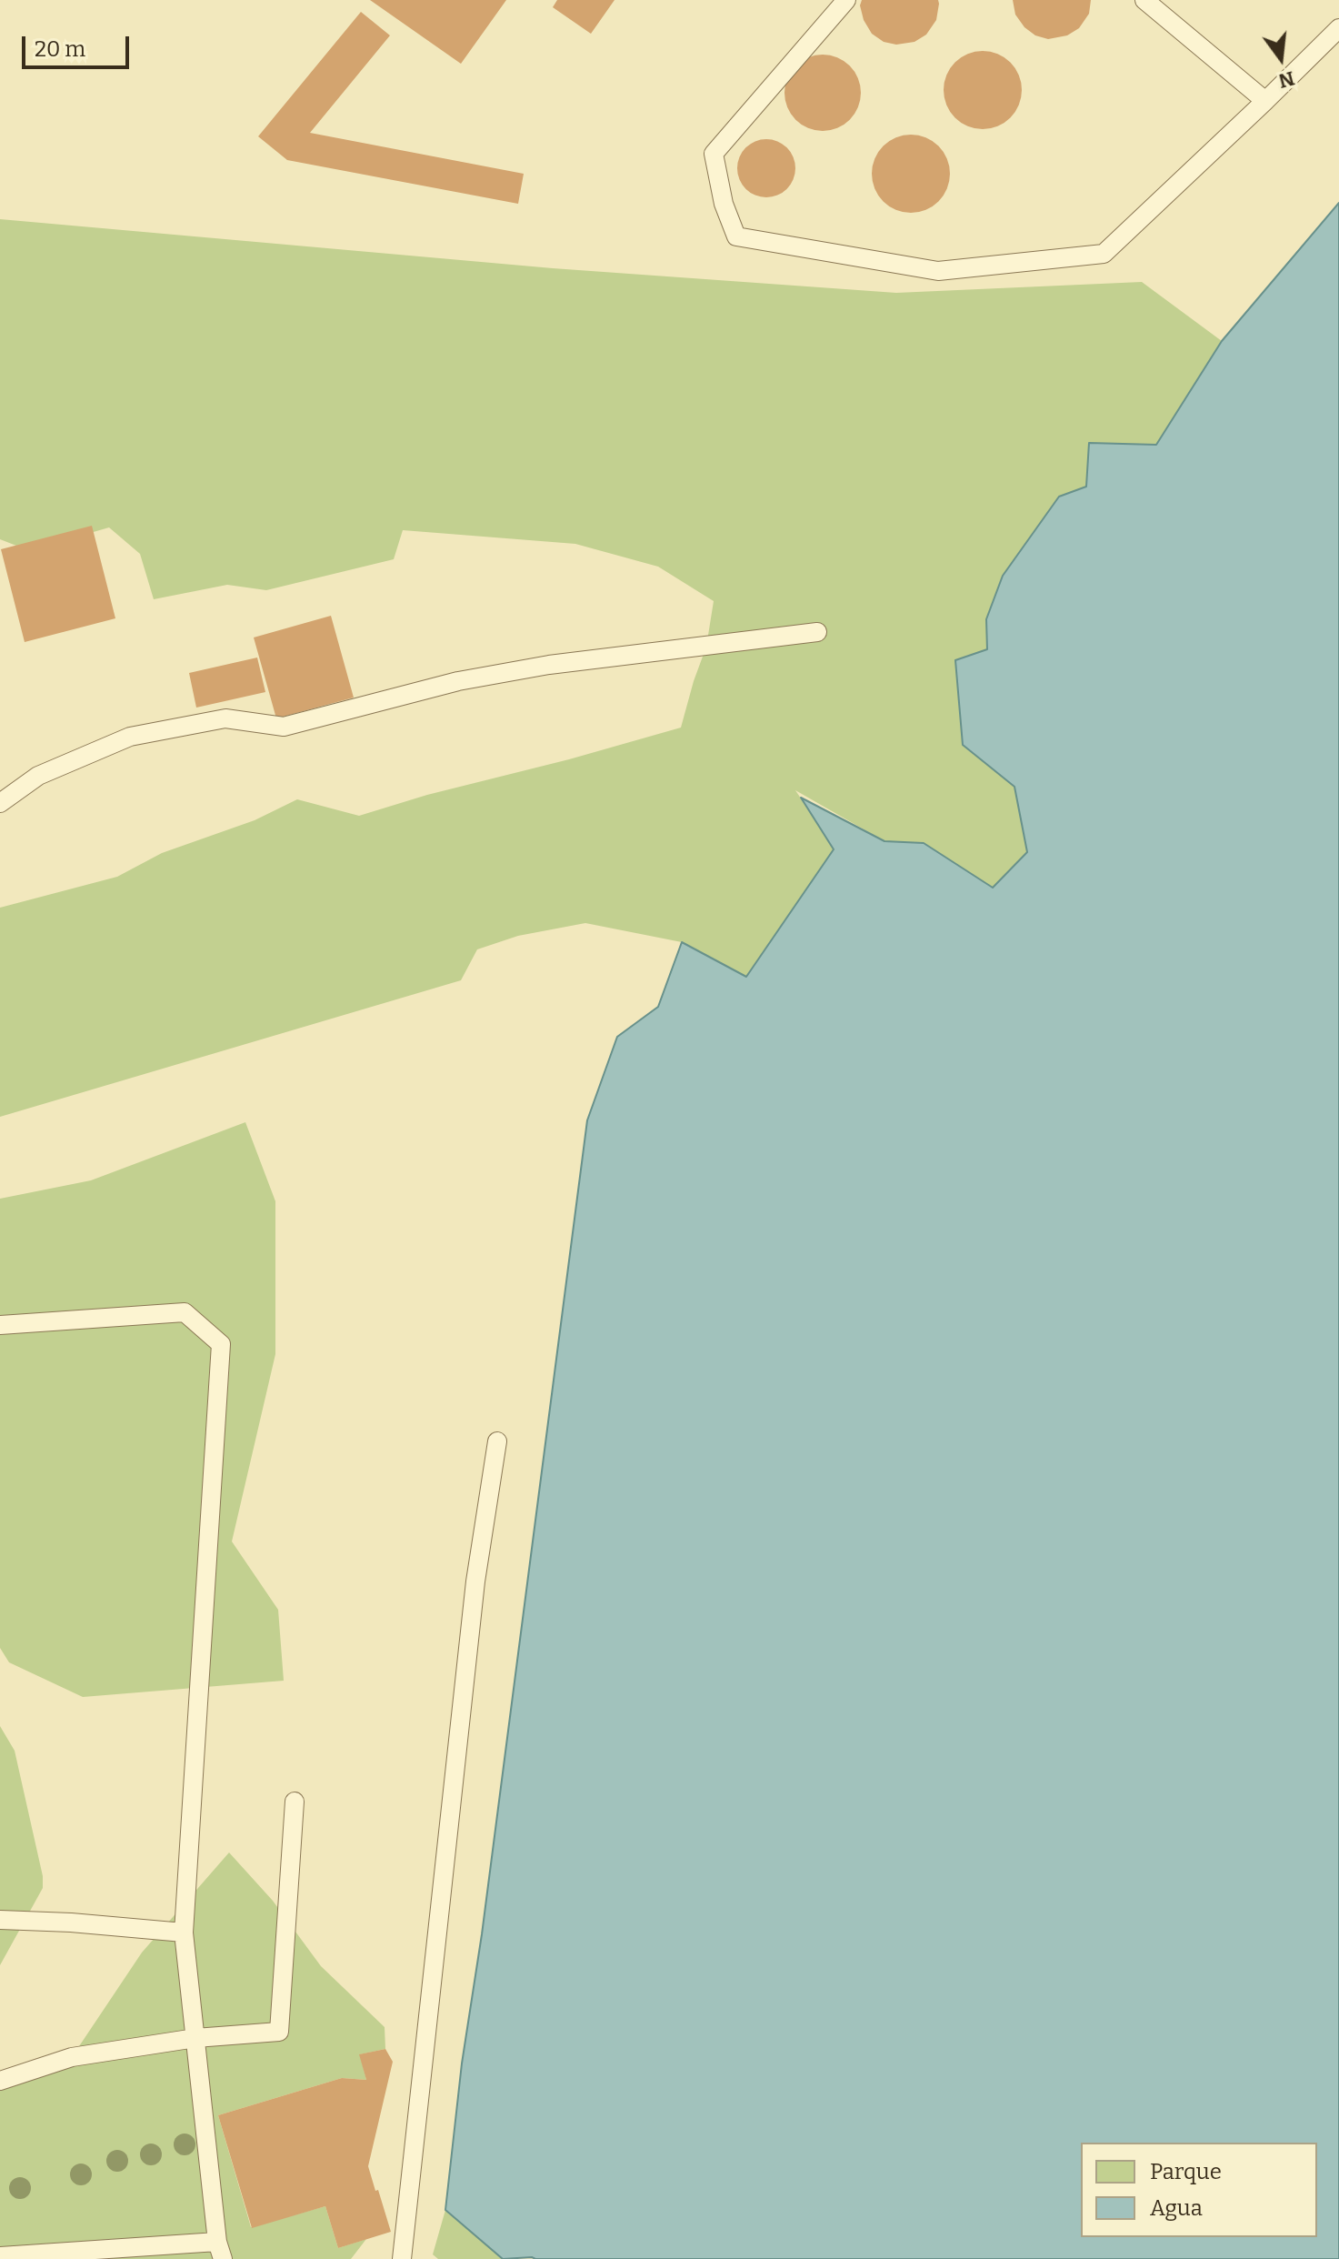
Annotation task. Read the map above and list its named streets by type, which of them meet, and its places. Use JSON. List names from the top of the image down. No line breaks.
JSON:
{"legend":["Parque","Agua"],"scale_bar":"20 m","north":"bottom"}
